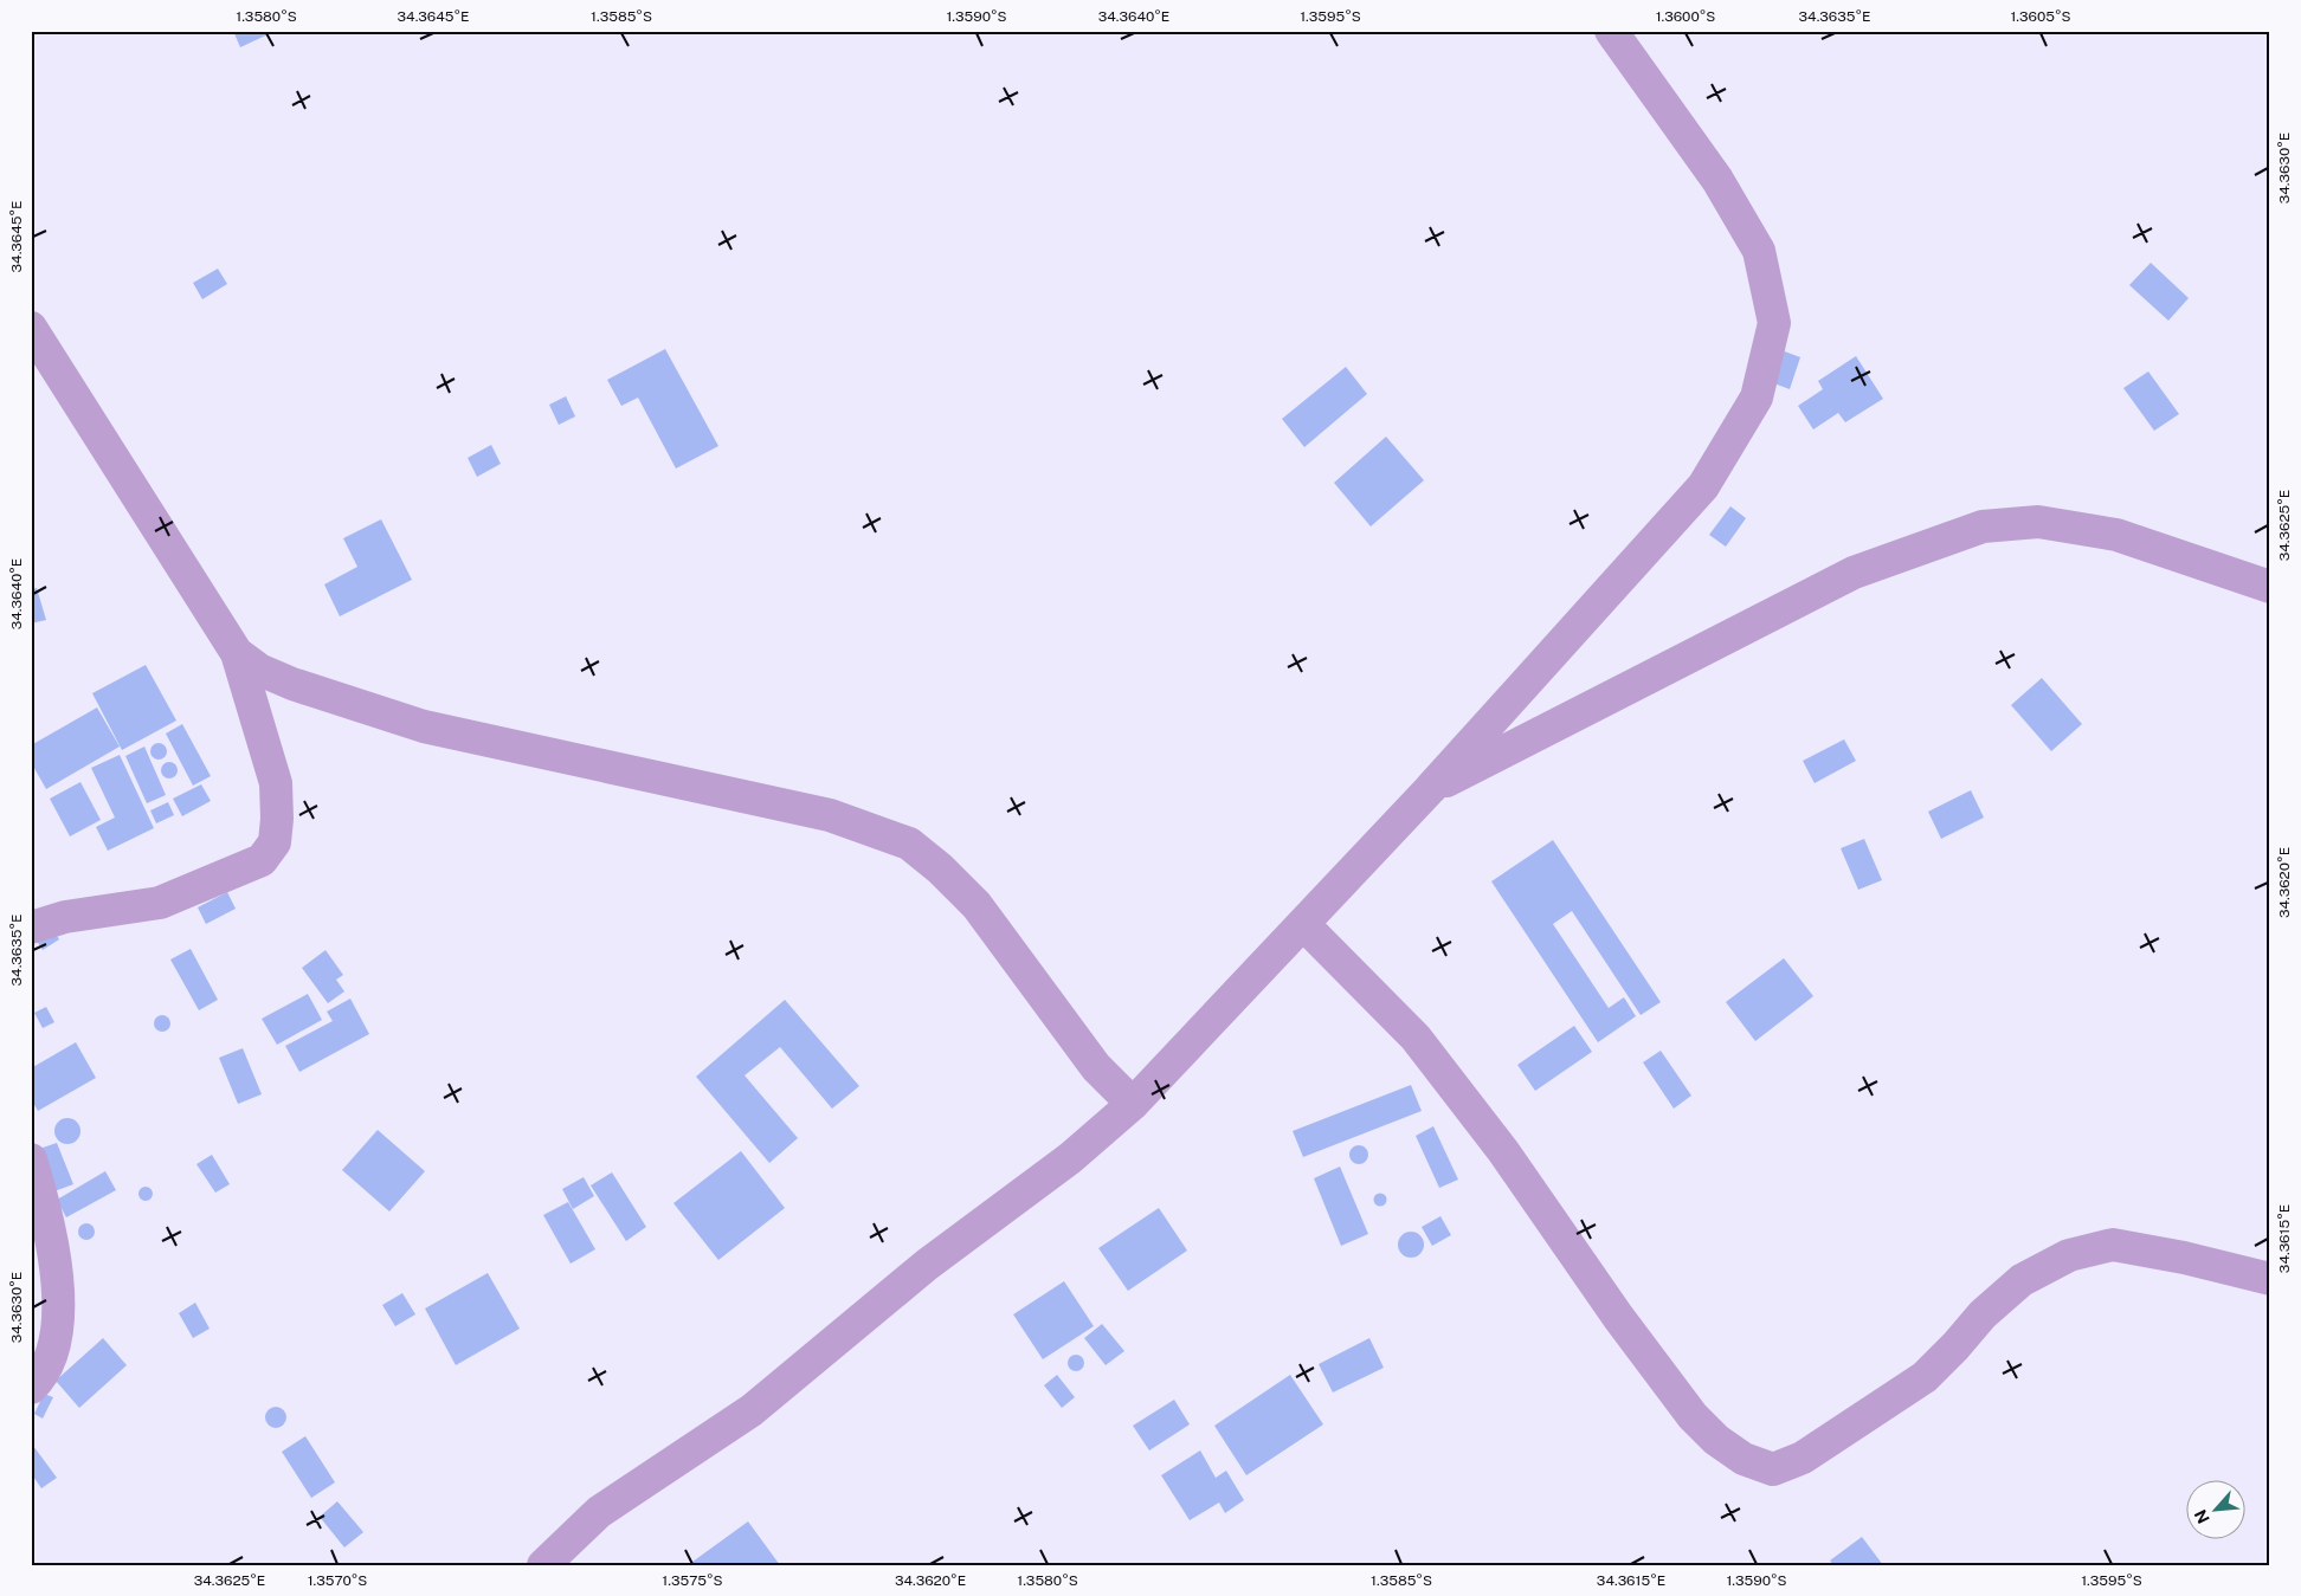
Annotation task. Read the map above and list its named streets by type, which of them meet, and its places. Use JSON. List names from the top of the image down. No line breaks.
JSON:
{"north":"bottom left","coordinates":["1.3580°S","34.3645°E","1.3585°S","1.3590°S","34.3640°E","1.3595°S","1.3600°S","34.3635°E","1.3605°S","34.3630°E","34.3625°E","34.3620°E","34.3615°E","1.3570°S","1.3575°S"]}
